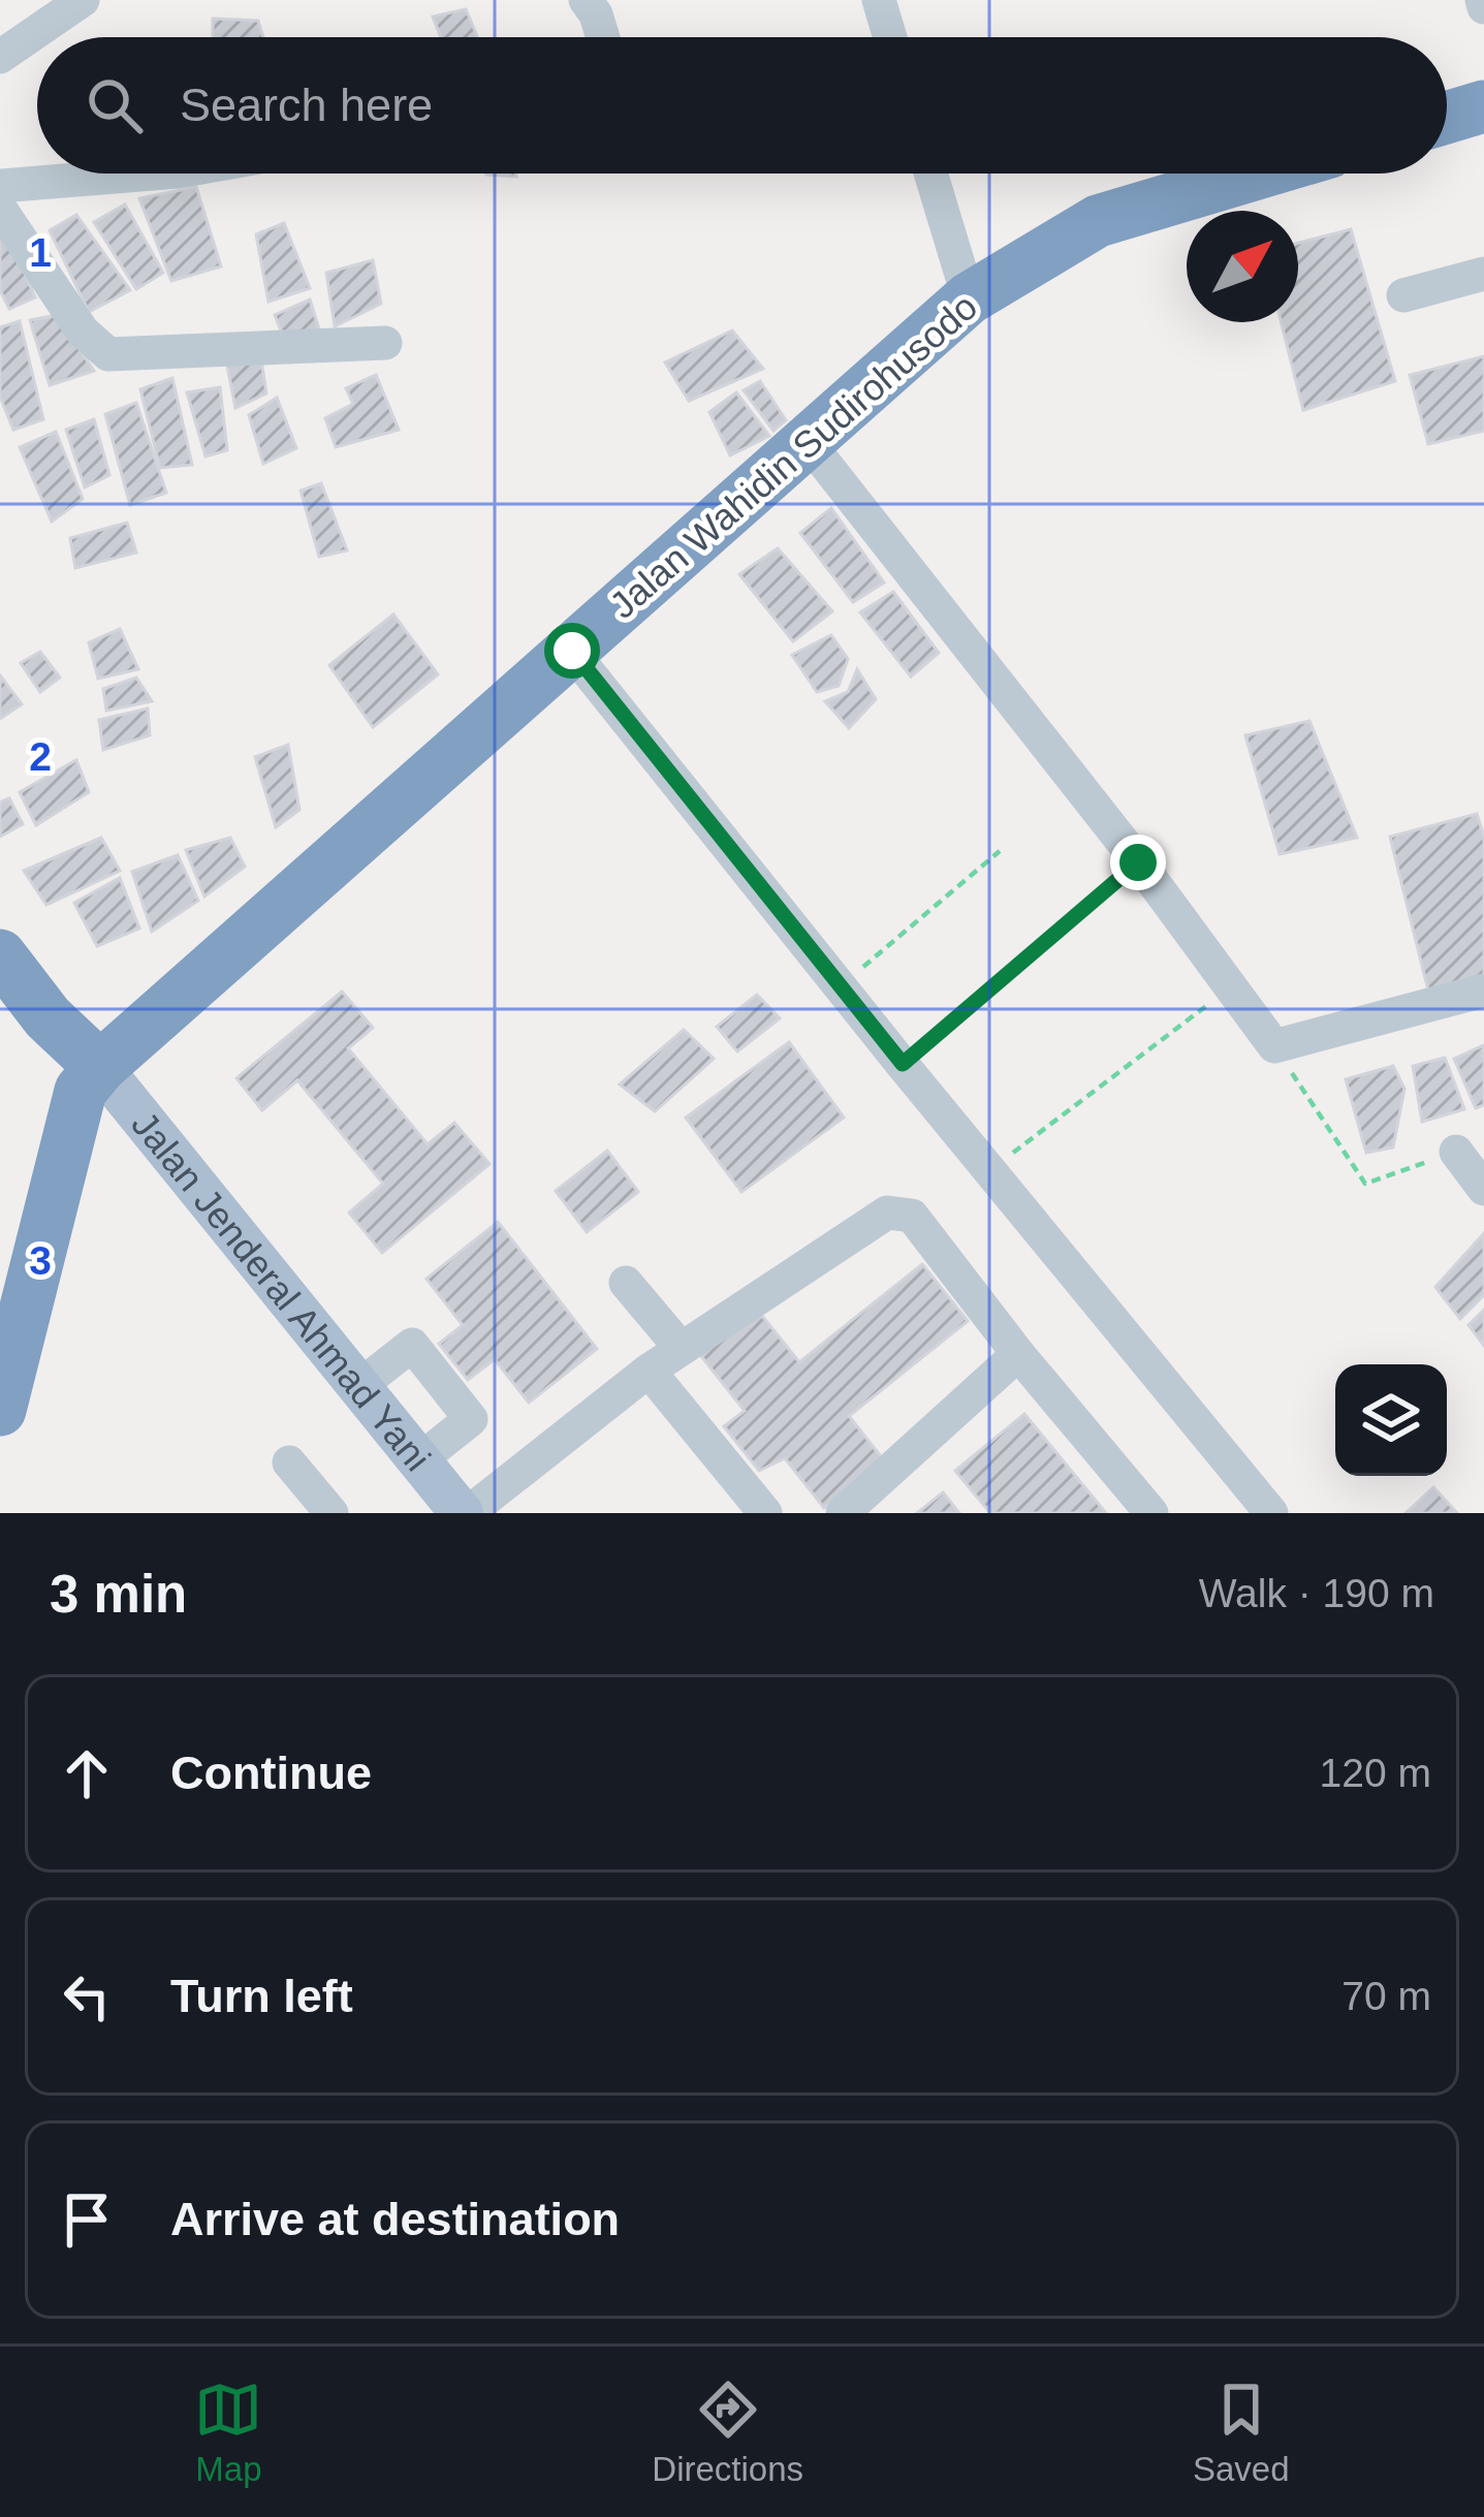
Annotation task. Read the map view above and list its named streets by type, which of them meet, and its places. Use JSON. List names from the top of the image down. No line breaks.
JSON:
{"streets":{"highway":["Jalan Wahidin Sudirohusodo"],"main road":["Jalan Jenderal Ahmad Yani"]},"crossings":[["Jalan Wahidin Sudirohusodo","Jalan Jenderal Ahmad Yani"]],"north":"top right","page":{"search":"Search here","heading":["3 min","Walk · 190 m"],"list":[["Continue","120 m"],["Turn left","70 m"],"Arrive at destination"],"nav":["Map","Directions","Saved"]},"grid":{"rows":["1","2","3"]}}
